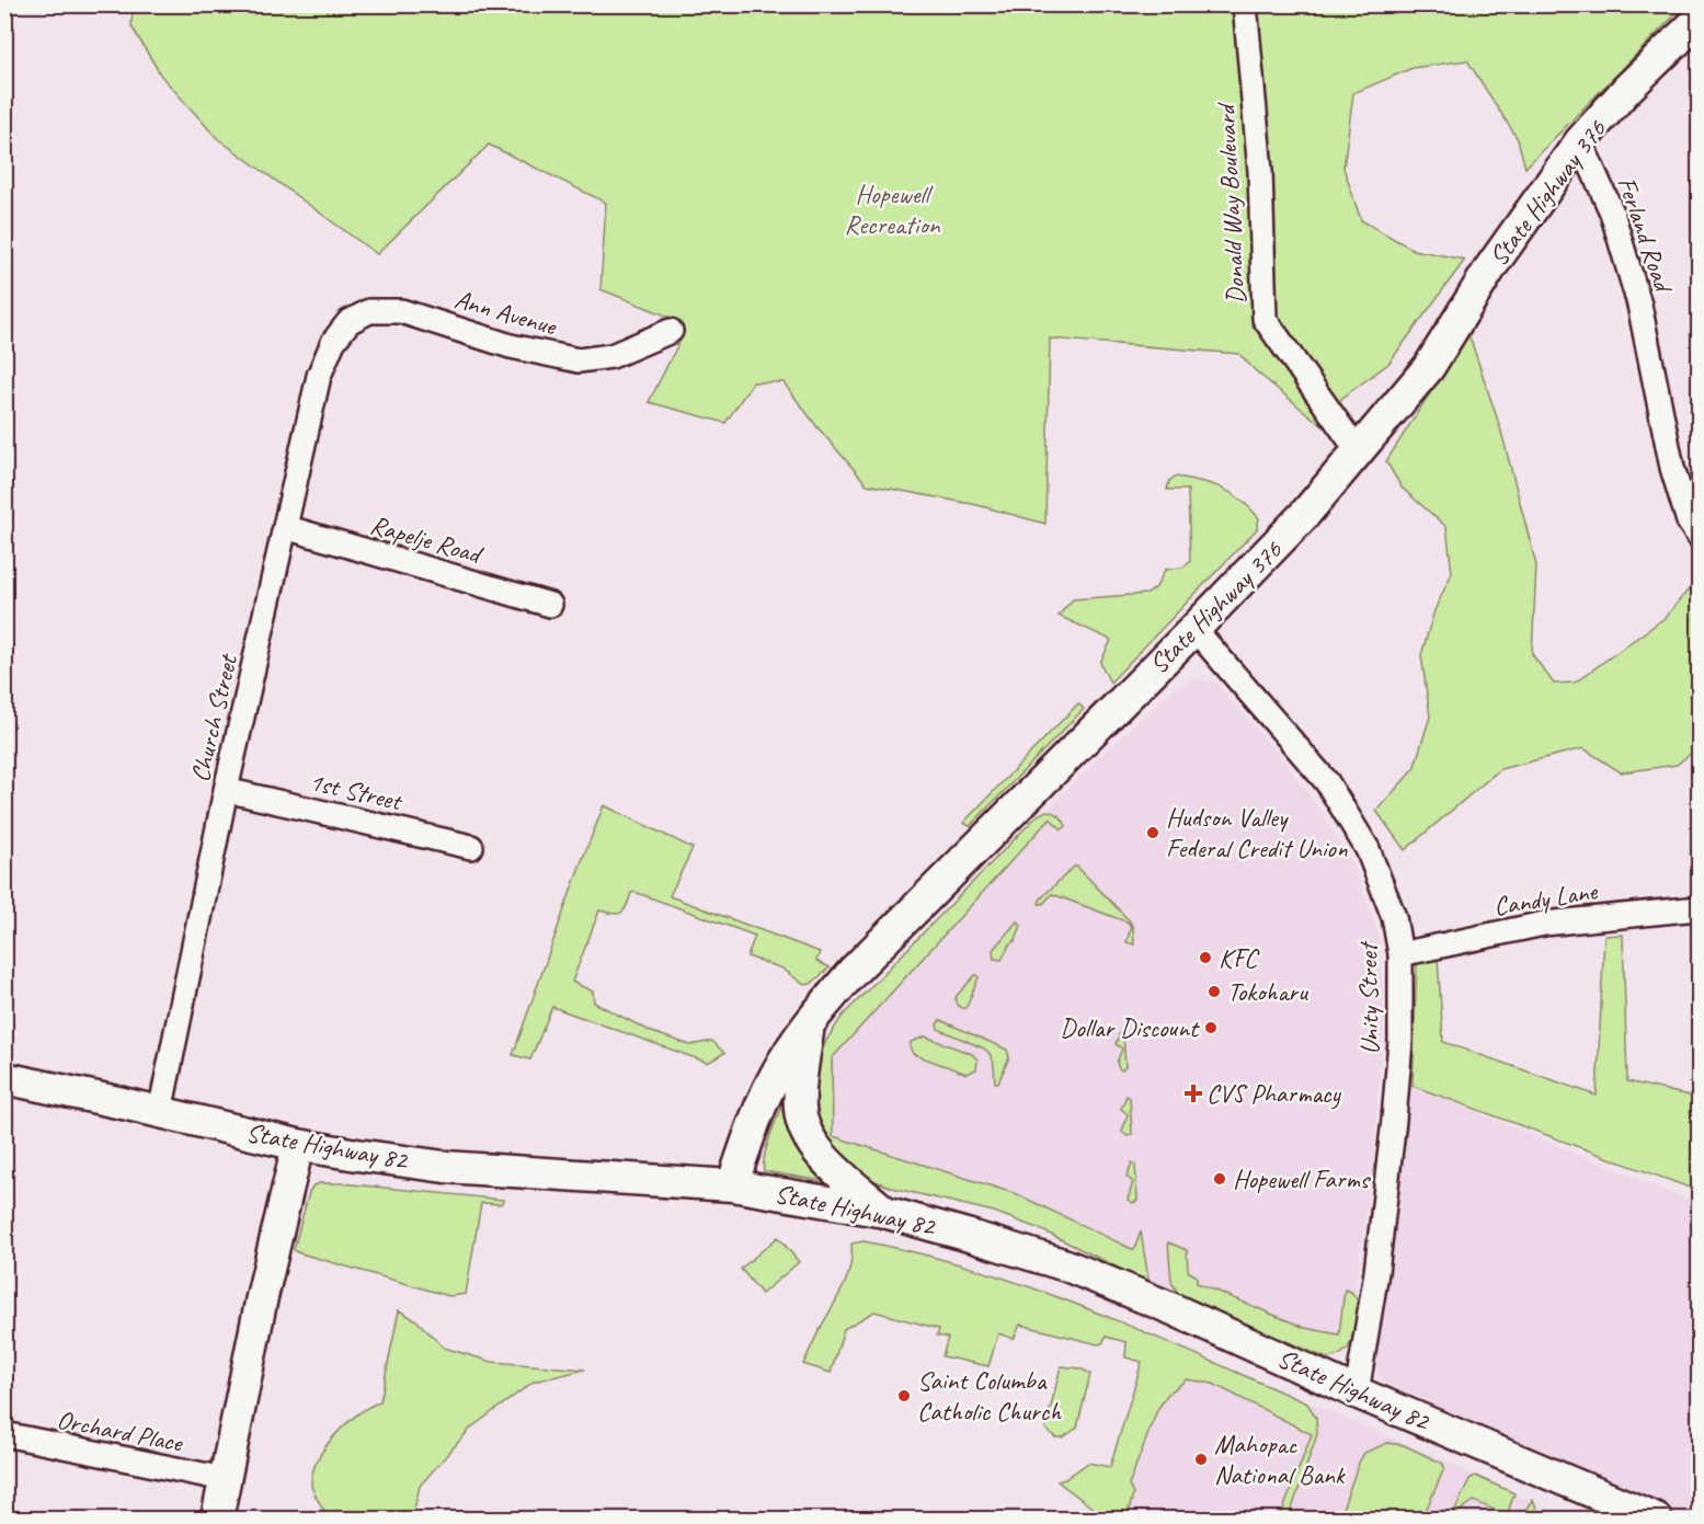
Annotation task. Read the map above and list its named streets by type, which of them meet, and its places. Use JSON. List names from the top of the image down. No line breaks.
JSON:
{"streets":{"main road":["State Highway 376","State Highway 82"],"street":["Donald Way Boulevard","Ferland Road","Ann Avenue","Rapelje Road","Church Street","1st Street","Candy Lane","Unity Street","Orchard Place"]},"crossings":[["State Highway 376","Donald Way Boulevard"],["State Highway 376","Ferland Road"],["State Highway 376","Unity Street"],["State Highway 376","State Highway 82"],["Ann Avenue","Church Street"],["Rapelje Road","Church Street"],["Church Street","1st Street"],["Church Street","State Highway 82"],["Candy Lane","Unity Street"],["Unity Street","State Highway 82"]],"parks":["Hopewell Recreation"],"places":{"other":["Hudson Valley Federal Credit Union","KFC","Tokoharu","Dollar Discount","Hopewell Farms","Saint Columba Catholic Church","Mahopac National Bank"],"health":["CVS Pharmacy"]}}
